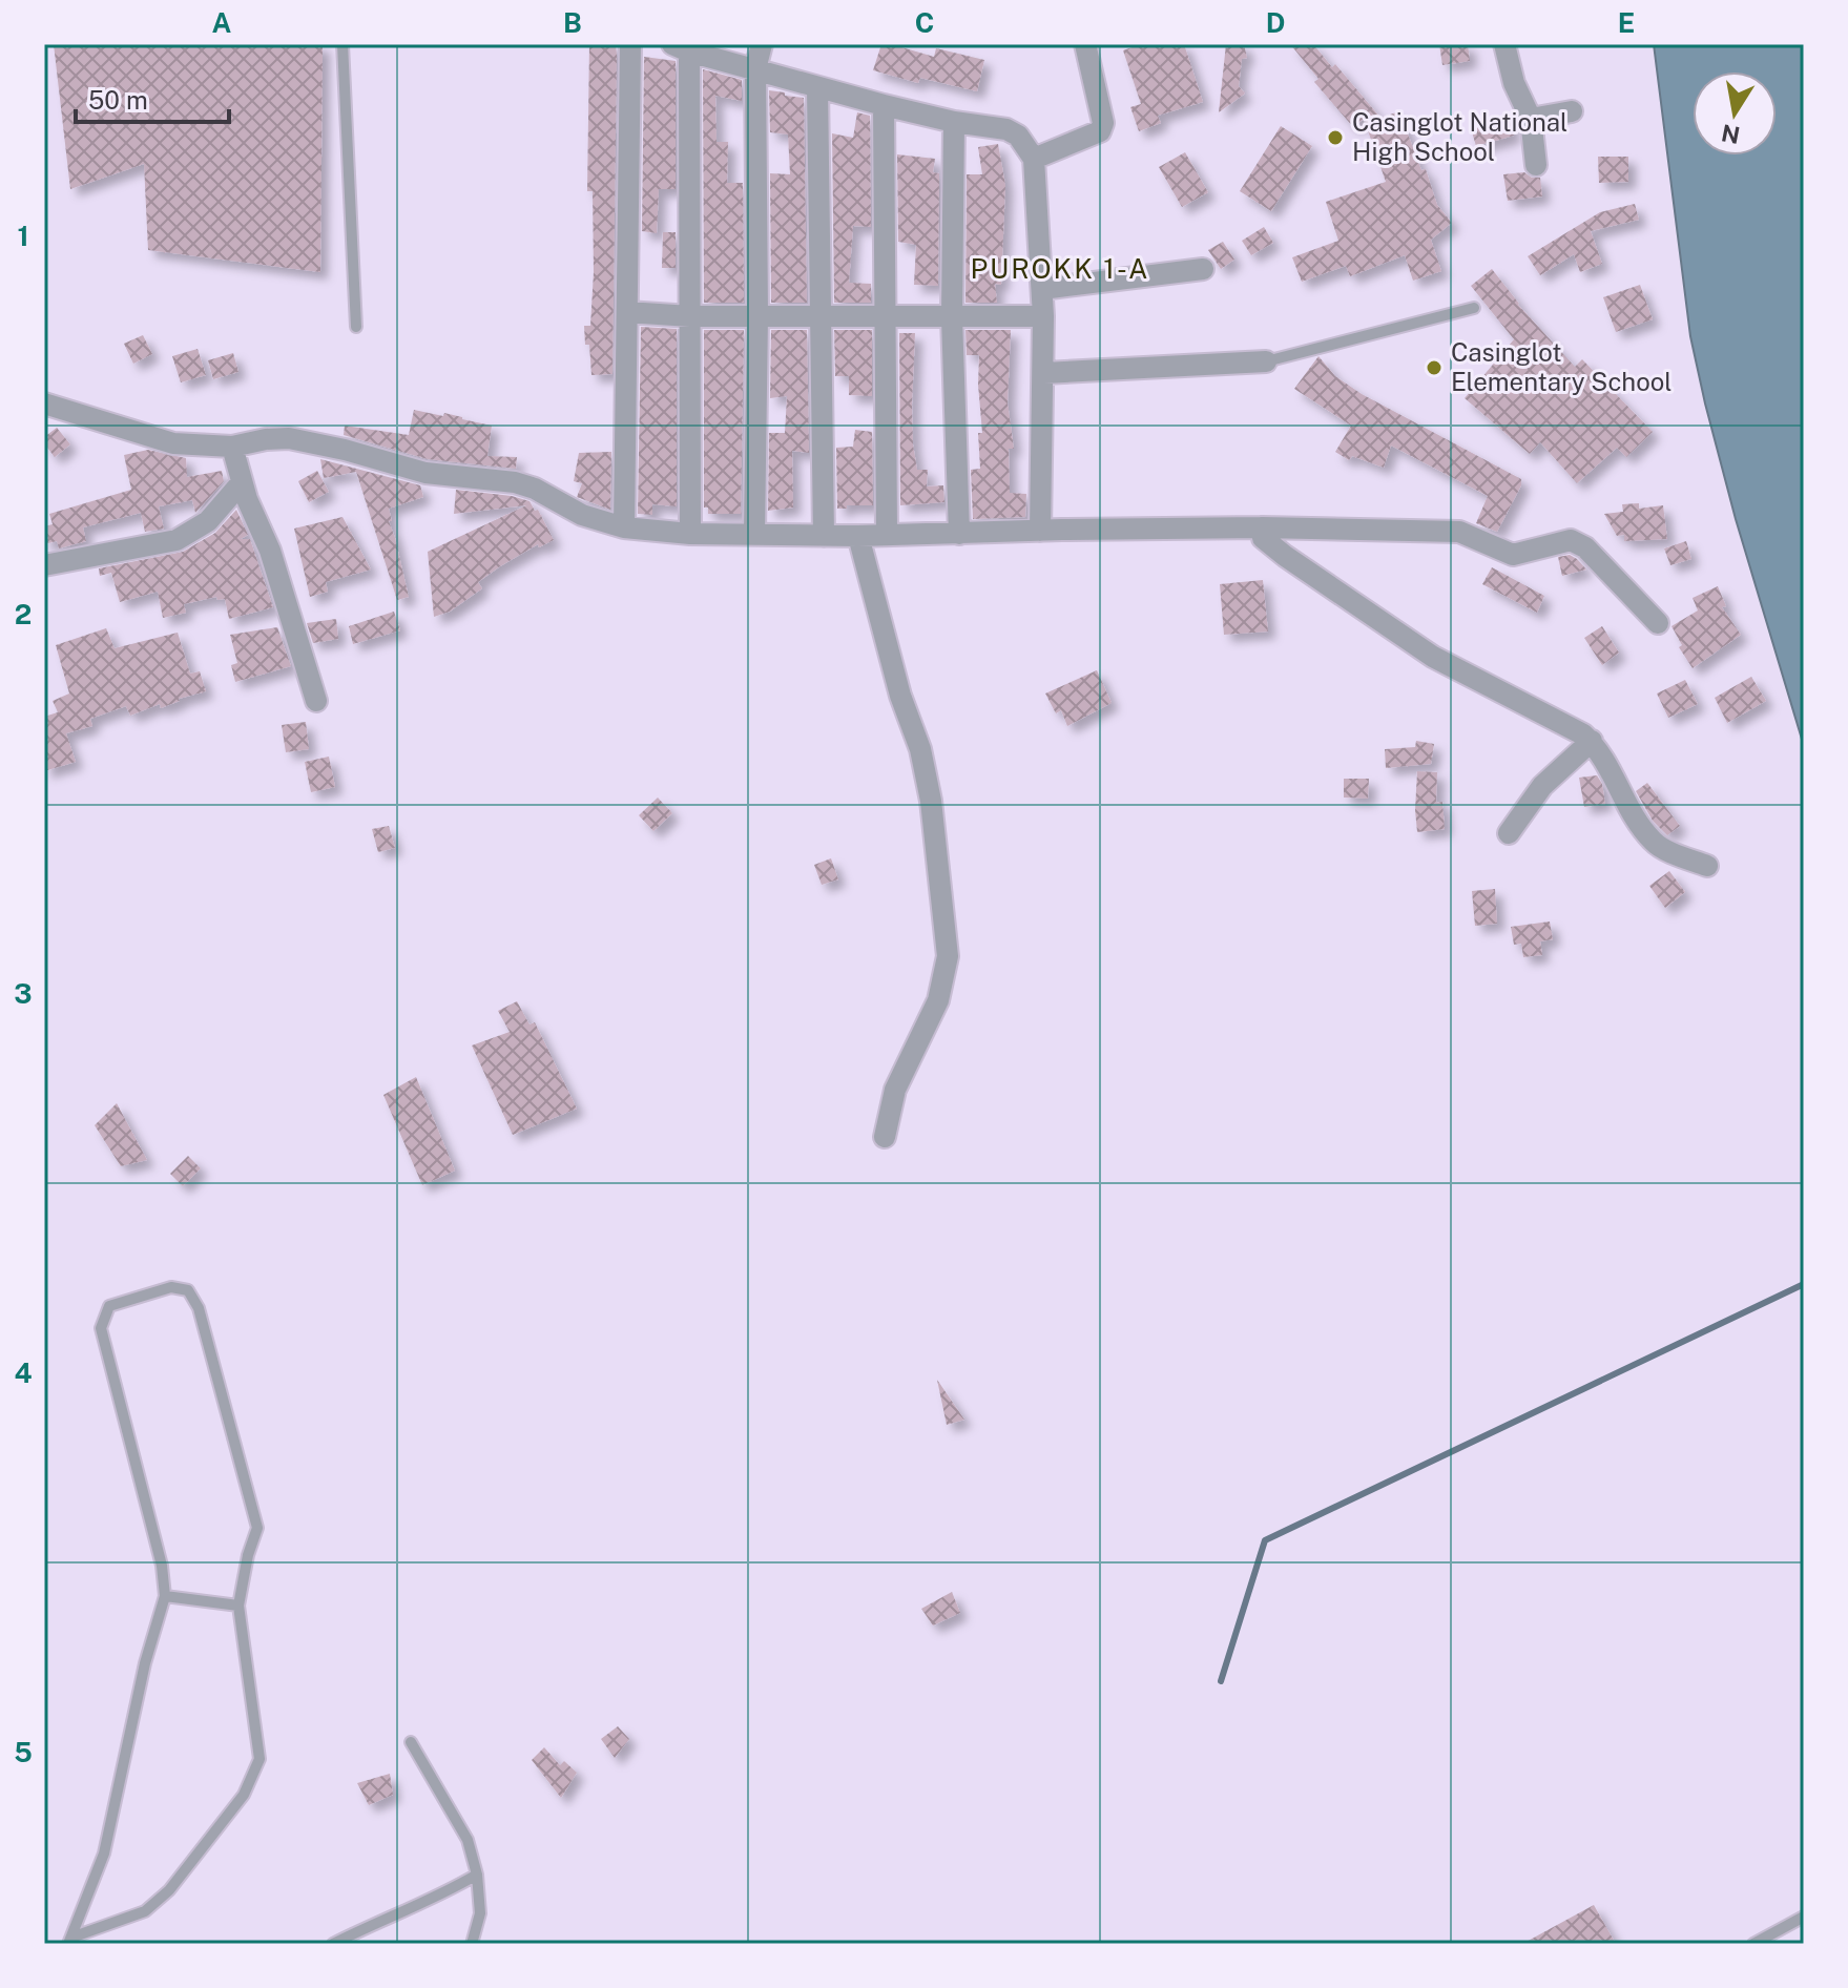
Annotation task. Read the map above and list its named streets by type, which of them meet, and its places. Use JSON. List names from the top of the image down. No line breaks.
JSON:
{"districts":["PUROKK 1-A"],"places":["Casinglot National High School","Casinglot Elementary School"],"scale_bar":"50 m","north":"bottom","grid":{"columns":["A","B","C","D","E"],"rows":["1","2","3","4","5"]}}
